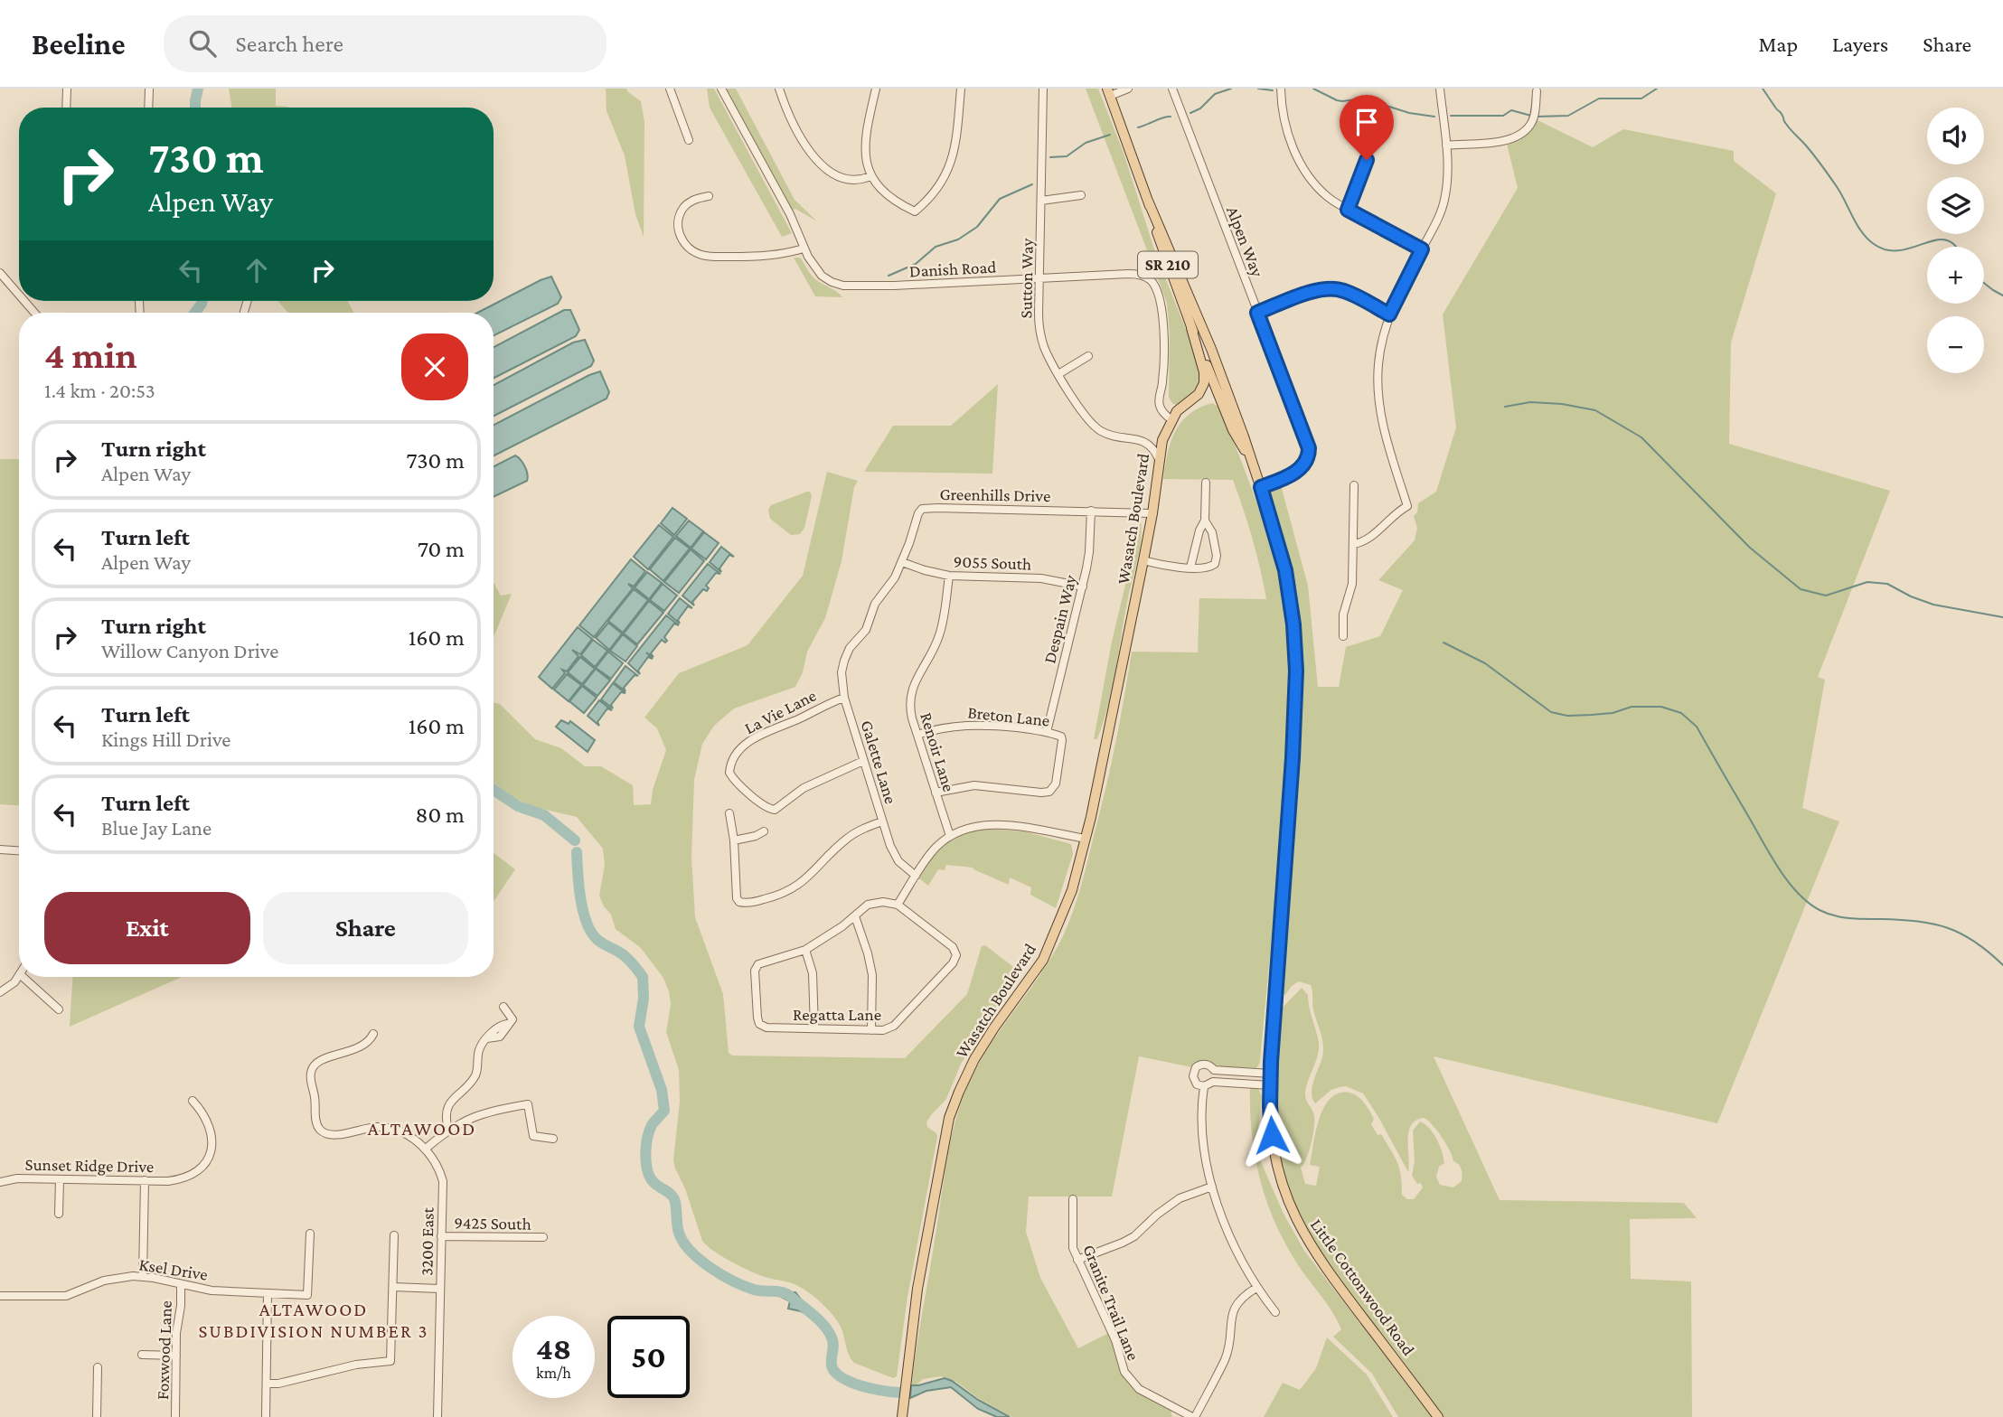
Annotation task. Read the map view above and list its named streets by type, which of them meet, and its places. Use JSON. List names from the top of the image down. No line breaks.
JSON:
{"streets":{"main road":["SR 210","Wasatch Boulevard","Little Cottonwood Road"],"street":["Alpen Way","Danish Road","Sutton Way","Greenhills Drive","9055 South","Despain Way","La Vie Lane","Breton Lane","Renoir Lane","Galette Lane","Regatta Lane","Sunset Ridge Drive","9425 South","3200 East","Ksel Drive","Granite Trail Lane","Foxwood Lane"]},"crossings":[["Alpen Way","Little Cottonwood Road"],["Danish Road","Sutton Way"],["Danish Road","Wasatch Boulevard"],["Sutton Way","Wasatch Boulevard"],["Greenhills Drive","Wasatch Boulevard"],["Greenhills Drive","9055 South"],["Greenhills Drive","Despain Way"],["Greenhills Drive","Galette Lane"],["Wasatch Boulevard","Little Cottonwood Road"],["9055 South","Despain Way"],["9055 South","Renoir Lane"],["Despain Way","Breton Lane"],["La Vie Lane","Galette Lane"],["Breton Lane","Renoir Lane"],["9425 South","3200 East"],["Ksel Drive","Foxwood Lane"]],"districts":["ALTAWOOD","ALTAWOOD SUBDIVISION NUMBER 3"],"page":{"header":"Beeline","search":"Search here","nav":["Map","Layers","Share"],"map_buttons":["+","−"],"turn":["730 m","Alpen Way"],"heading":["4 min","1.4 km · 20:53"],"list":[{"name":"Turn right","note":"Alpen Way","value":"730 m"},{"name":"Turn left","note":"Alpen Way","value":"70 m"},{"name":"Turn right","note":"Willow Canyon Drive","value":"160 m"},{"name":"Turn left","note":"Kings Hill Drive","value":"160 m"},{"name":"Turn left","note":"Blue Jay Lane","value":"80 m"}],"buttons":["Exit","Share"],"speed":"48 km/h","limit":"50"}}
